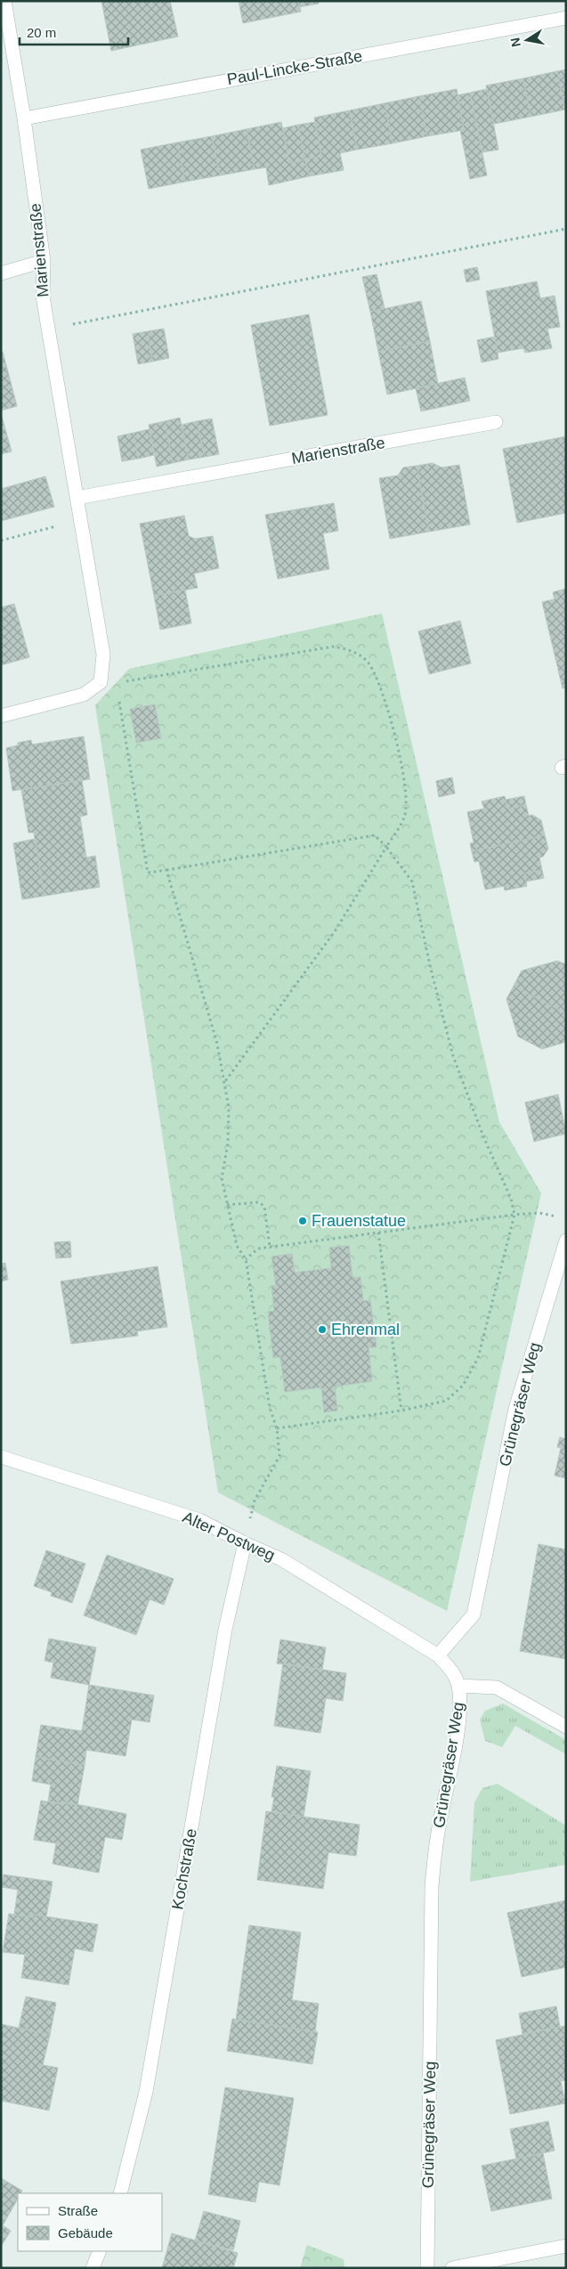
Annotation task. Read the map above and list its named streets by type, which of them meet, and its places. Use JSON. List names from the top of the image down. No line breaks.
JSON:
{"streets":{"street":["Paul-Lincke-Straße","Marienstraße","Grünegräser Weg","Alter Postweg","Kochstraße"]},"crossings":[["Paul-Lincke-Straße","Marienstraße"],["Grünegräser Weg","Alter Postweg"],["Alter Postweg","Kochstraße"]],"places":["Frauenstatue","Ehrenmal"],"legend":["Straße","Gebäude"],"scale_bar":"20 m","north":"left"}
